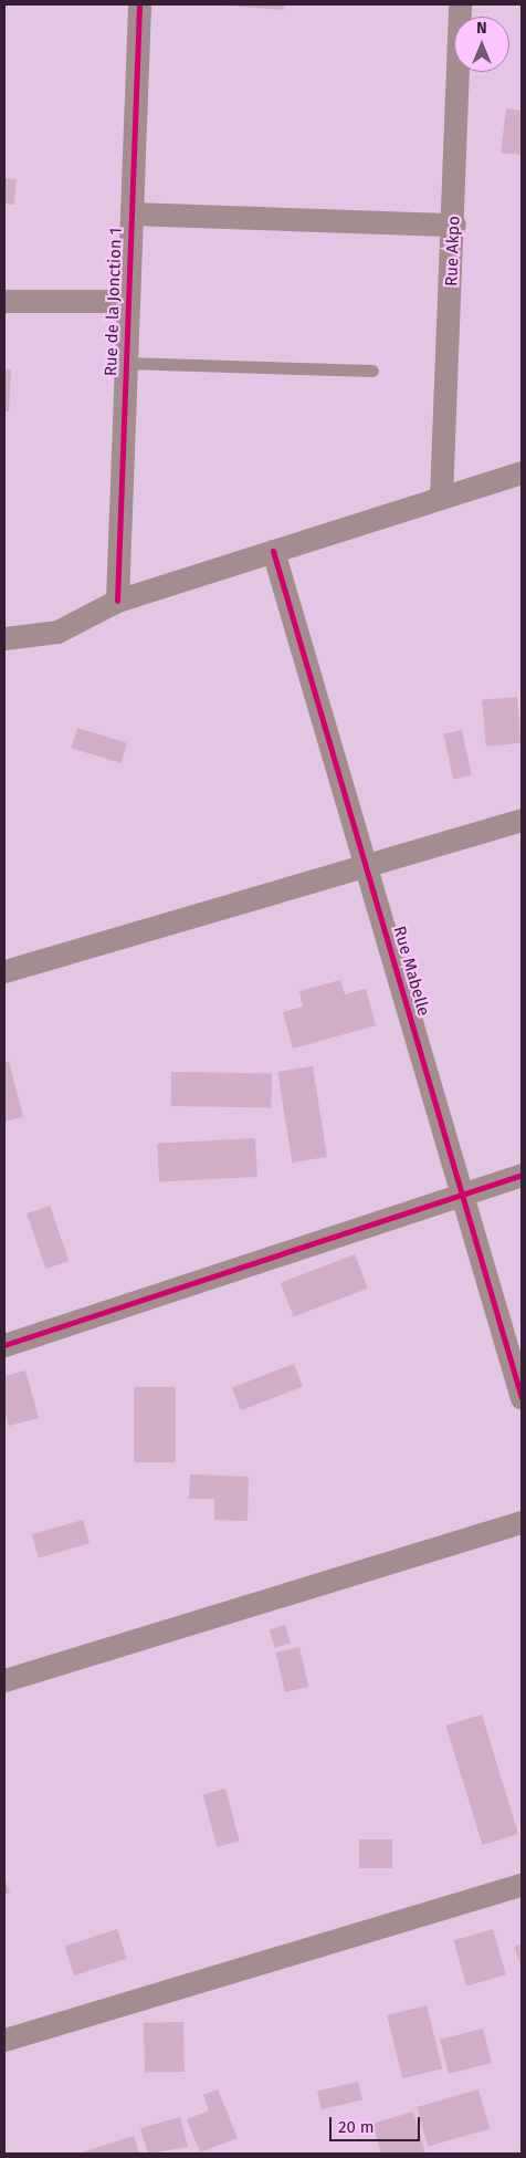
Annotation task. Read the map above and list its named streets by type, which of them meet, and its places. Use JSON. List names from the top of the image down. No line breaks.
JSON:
{"streets":{"street":["Rue Akpo","Rue de la Jonction 1","Rue Mabelle"]},"scale_bar":"20 m","north":"top"}
